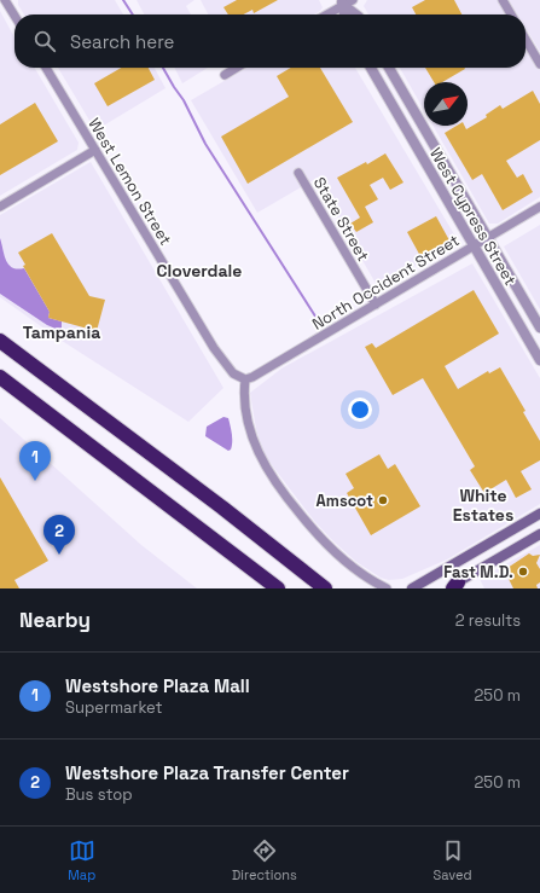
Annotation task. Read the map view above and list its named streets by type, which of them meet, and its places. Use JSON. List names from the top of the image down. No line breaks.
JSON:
{"streets":{"street":["West Lemon Street","West Cypress Street","State Street","North Occident Street"]},"crossings":[["West Lemon Street","North Occident Street"],["West Cypress Street","North Occident Street"],["State Street","North Occident Street"]],"districts":["Cloverdale","Tampania","White Estates"],"places":["Amscot","Fast M.D."],"north":"top right","page":{"search":"Search here","pins":["1","2"],"heading":["Nearby","2 results"],"list":[{"mark":"1","name":"Westshore Plaza Mall","note":"Supermarket","value":"250 m"},{"mark":"2","name":"Westshore Plaza Transfer Center","note":"Bus stop","value":"250 m"}],"nav":["Map","Directions","Saved"]}}
